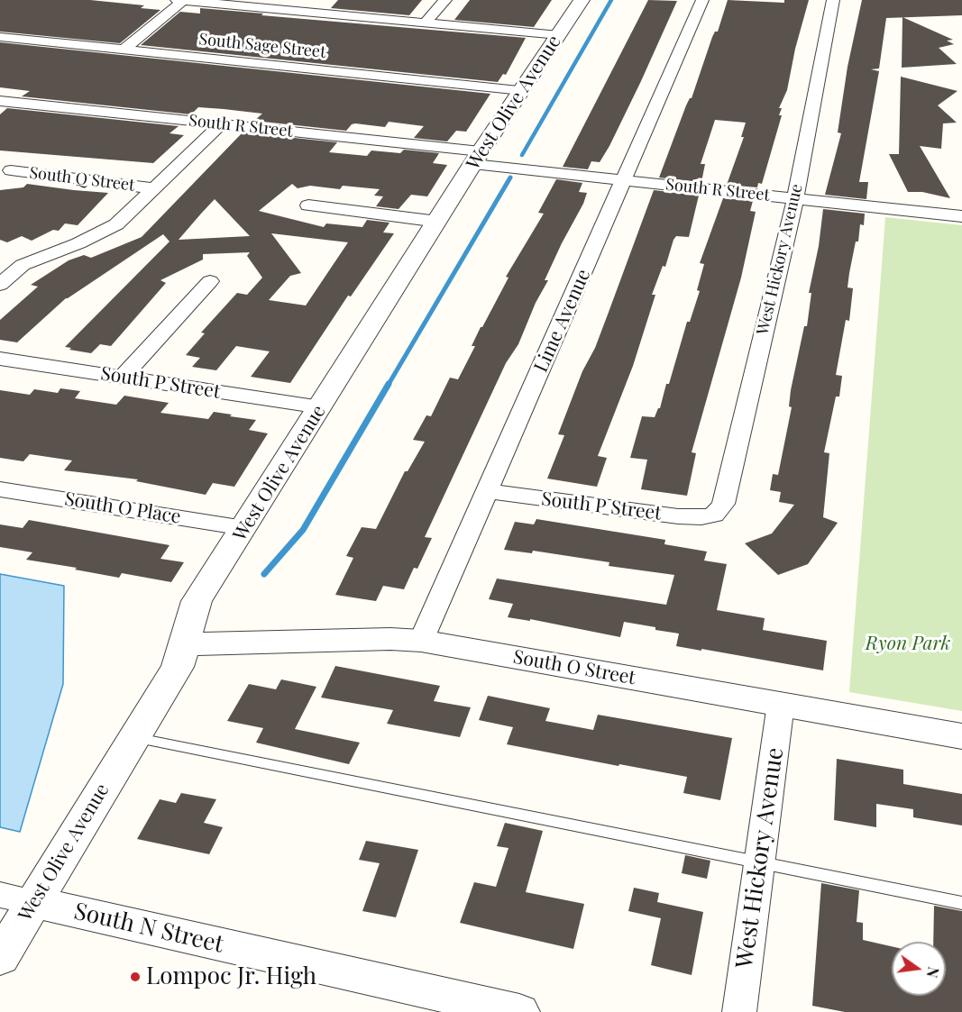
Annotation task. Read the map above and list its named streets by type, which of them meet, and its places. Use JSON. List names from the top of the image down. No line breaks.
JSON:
{"streets":{"street":["South Sage Street","West Olive Avenue","South R Street","South Q Street","West Hickory Avenue","Lime Avenue","South P Street","South O Place","South O Street","South N Street"]},"crossings":[["South Sage Street","West Olive Avenue"],["West Olive Avenue","South R Street"],["West Olive Avenue","South P Street"],["West Olive Avenue","South O Place"],["West Olive Avenue","South O Street"],["West Olive Avenue","South N Street"],["South R Street","West Hickory Avenue"],["South R Street","Lime Avenue"],["West Hickory Avenue","South P Street"],["West Hickory Avenue","South O Street"],["Lime Avenue","South P Street"],["Lime Avenue","South O Street"]],"parks":["Ryon Park"],"places":["Lompoc Jr. High"],"north":"right"}
